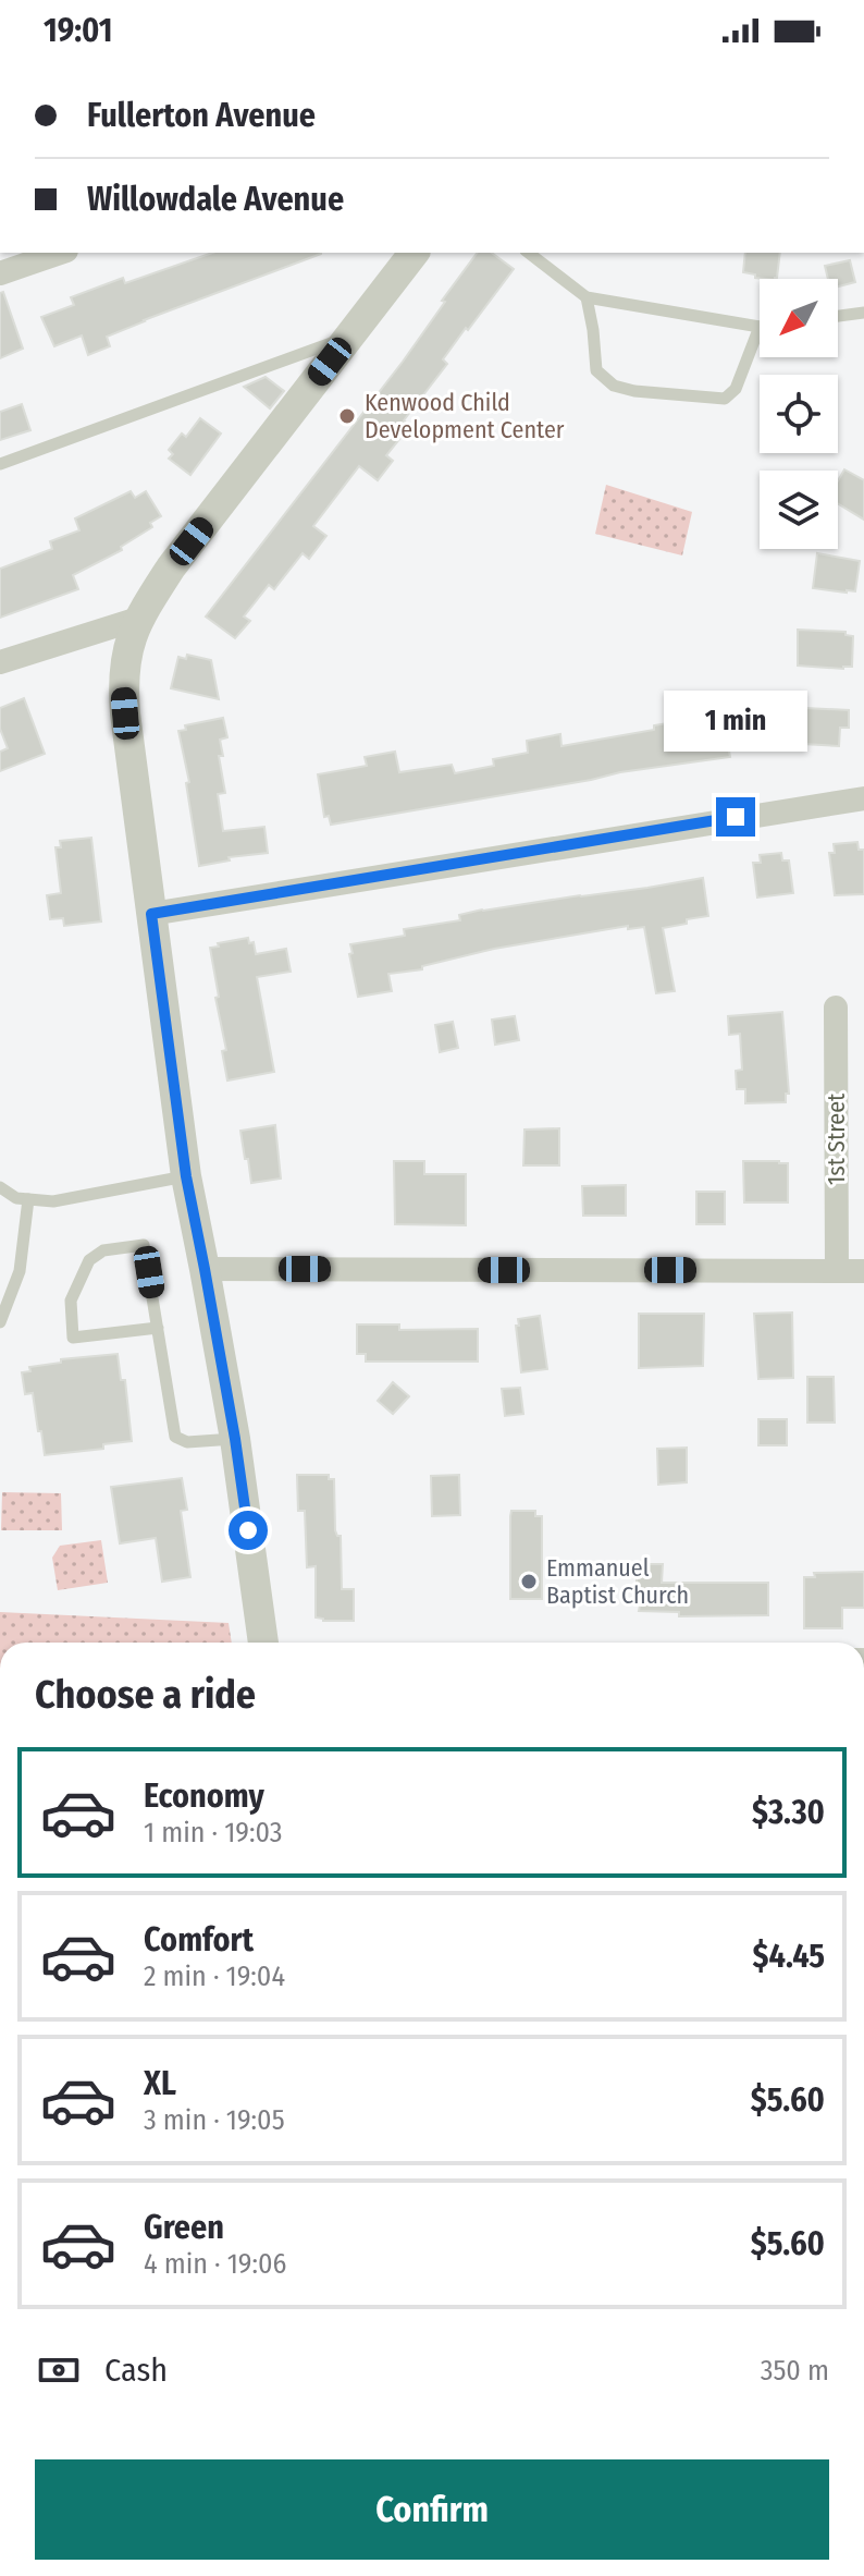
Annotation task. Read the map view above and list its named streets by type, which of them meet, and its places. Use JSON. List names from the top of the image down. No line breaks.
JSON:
{"streets":{"street":["1st Street"]},"places":["Kenwood Child Development Center","Emmanuel Baptist Church"],"north":"bottom left","page":{"status":"19:01","banner":["Fullerton Avenue","Willowdale Avenue"],"bubble":"1 min","heading":"Choose a ride","list":[{"name":"Economy","note":"1 min · 19:03","value":"$3.30"},{"name":"Comfort","note":"2 min · 19:04","value":"$4.45"},{"name":"XL","note":"3 min · 19:05","value":"$5.60"},{"name":"Green","note":"4 min · 19:06","value":"$5.60"}],"pay":["Cash","350 m"],"buttons":"Confirm"}}
